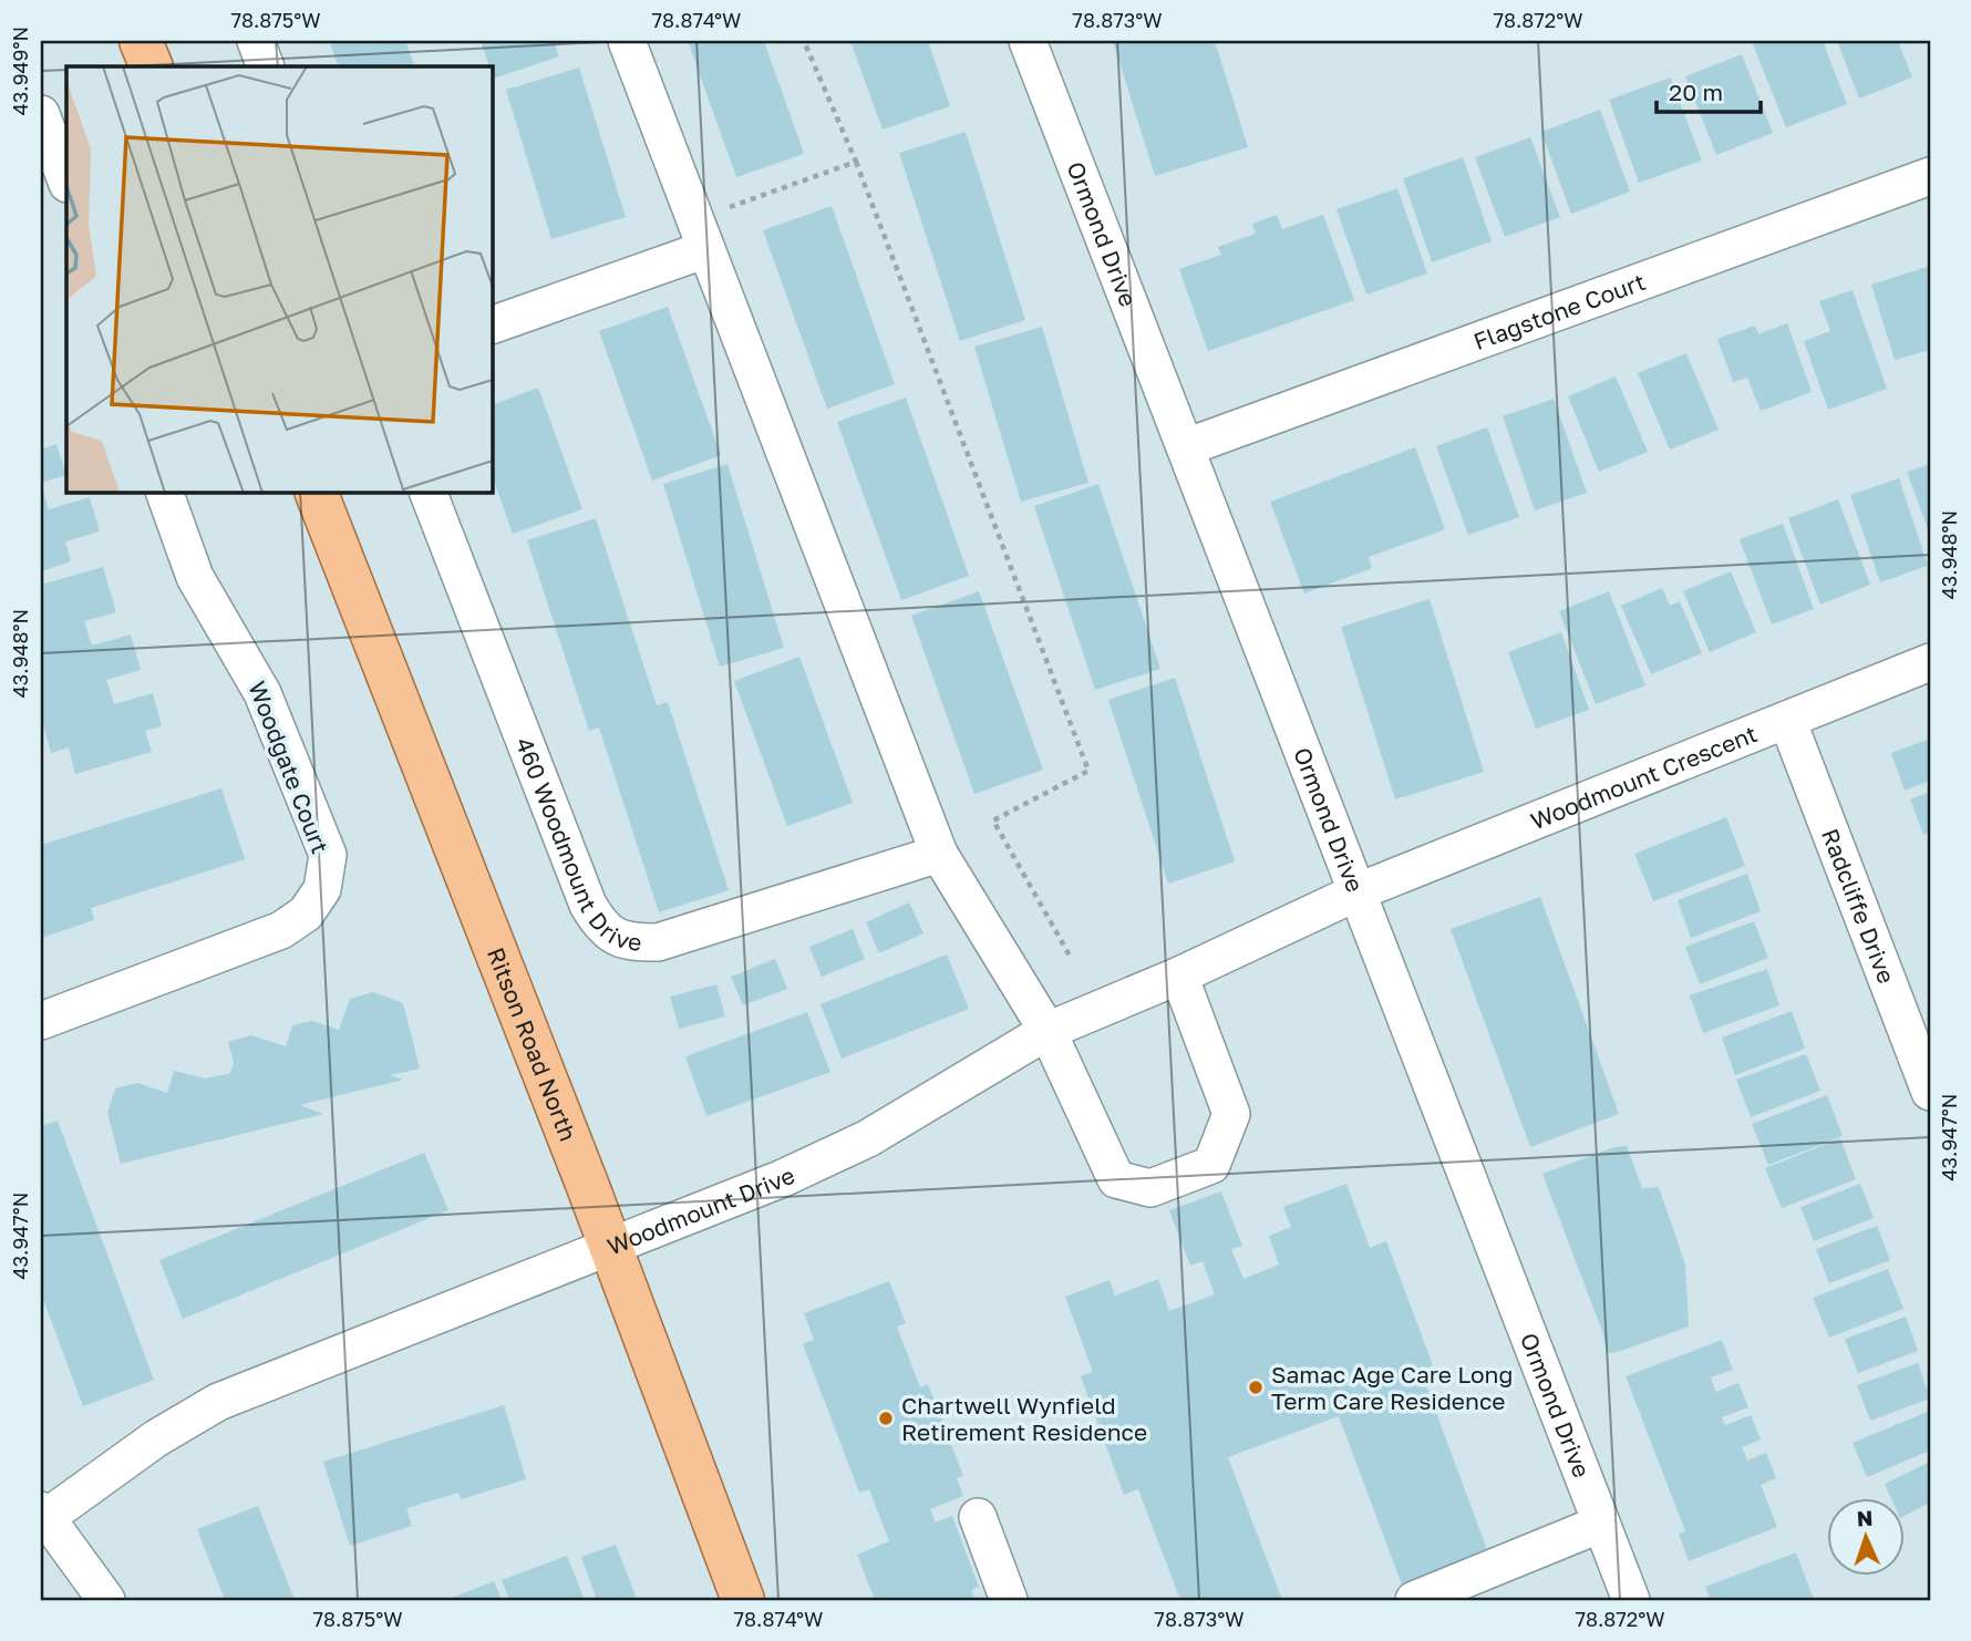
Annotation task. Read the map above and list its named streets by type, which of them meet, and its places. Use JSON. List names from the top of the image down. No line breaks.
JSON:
{"streets":{"main road":["Ritson Road North"],"street":["Ormond Drive","Flagstone Court","Woodgate Court","Woodmount Crescent","460 Woodmount Drive","Radcliffe Drive","Woodmount Drive"]},"crossings":[["Ormond Drive","Flagstone Court"],["Ormond Drive","Woodmount Crescent"],["Ormond Drive","Woodmount Drive"],["Woodmount Crescent","Radcliffe Drive"],["Woodmount Crescent","Woodmount Drive"],["Ritson Road North","Woodmount Drive"]],"places":["Samac Age Care Long Term Care Residence","Chartwell Wynfield Retirement Residence"],"scale_bar":"20 m","north":"top","coordinates":["78.875°W","78.874°W","78.873°W","78.872°W","43.949°N","43.948°N","43.947°N"]}
